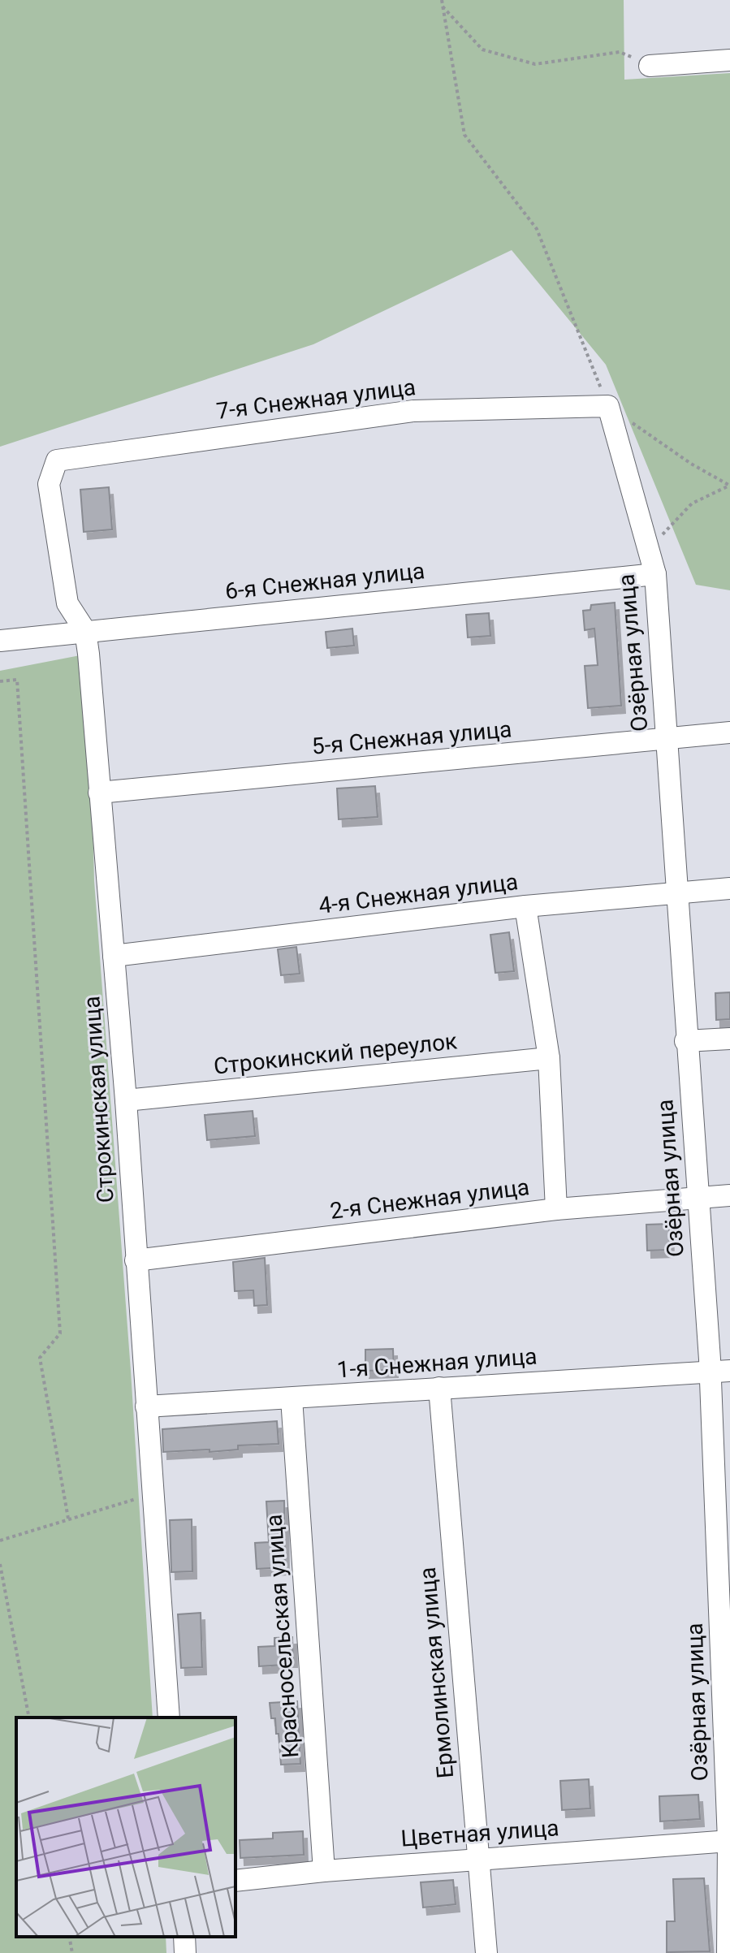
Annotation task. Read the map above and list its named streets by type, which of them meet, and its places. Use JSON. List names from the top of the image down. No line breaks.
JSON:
{"streets":{"street":["7-я Снежная улица","6-я Снежная улица","Озёрная улица","5-я Снежная улица","4-я Снежная улица","Строкинский переулок","Строкинская улица","2-я Снежная улица","1-я Снежная улица","Красносельская улица","Ермолинская улица","Цветная улица"]},"crossings":[["7-я Снежная улица","Озёрная улица"],["7-я Снежная улица","Строкинская улица"],["6-я Снежная улица","Озёрная улица"],["6-я Снежная улица","Строкинская улица"],["Озёрная улица","5-я Снежная улица"],["Озёрная улица","4-я Снежная улица"],["Озёрная улица","2-я Снежная улица"],["Озёрная улица","1-я Снежная улица"],["Озёрная улица","Цветная улица"],["5-я Снежная улица","Строкинская улица"],["4-я Снежная улица","Строкинская улица"],["Строкинский переулок","Строкинская улица"],["Строкинская улица","2-я Снежная улица"],["Строкинская улица","1-я Снежная улица"],["1-я Снежная улица","Красносельская улица"],["1-я Снежная улица","Ермолинская улица"],["Красносельская улица","Цветная улица"],["Ермолинская улица","Цветная улица"]]}
